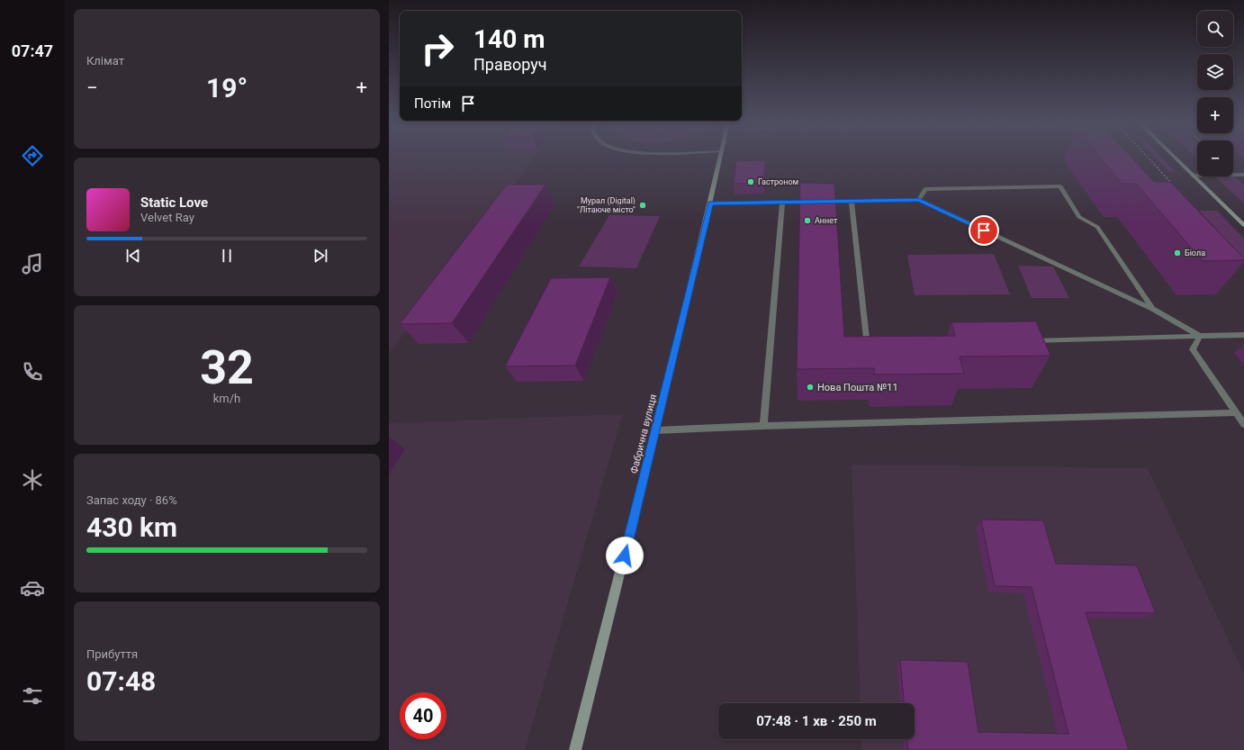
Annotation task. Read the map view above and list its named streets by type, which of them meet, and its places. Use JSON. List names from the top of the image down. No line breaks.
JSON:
{"streets":{"street":["Фабрична вулиця"]},"places":["Гастроном","Мурал (Digital) \"Літаюче місто\"","Аннет","Біола","Нова Пошта №11"],"page":{"tabs":"07:47","tile":["Клімат",["32","km/h"],["Запас ходу · 86%","430 km"],["Прибуття","07:48"]],"map_buttons":["+","−"],"turn":["140 m","Праворуч"],"heat":["−","19°","+"],"then":"Потім","song":["Static Love","Velvet Ray"],"limit":"40","trip":"07:48 · 1 хв · 250 m"}}
